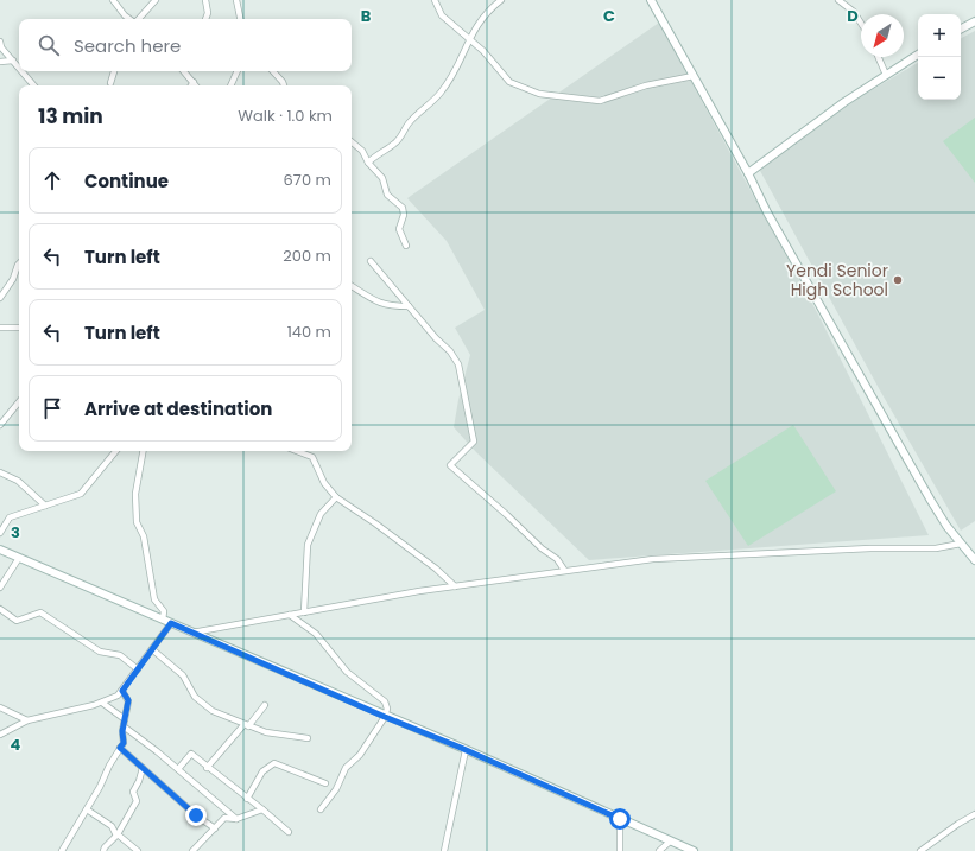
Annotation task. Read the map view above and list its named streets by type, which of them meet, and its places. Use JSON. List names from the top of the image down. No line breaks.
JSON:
{"places":["Yendi Senior High School"],"north":"bottom left","page":{"map_buttons":["+","−"],"search":"Search here","heading":["13 min","Walk · 1.0 km"],"list":[["Continue","670 m"],["Turn left","200 m"],["Turn left","140 m"],"Arrive at destination"]},"grid":{"columns":["B","C","D"],"rows":["3","4"]}}
